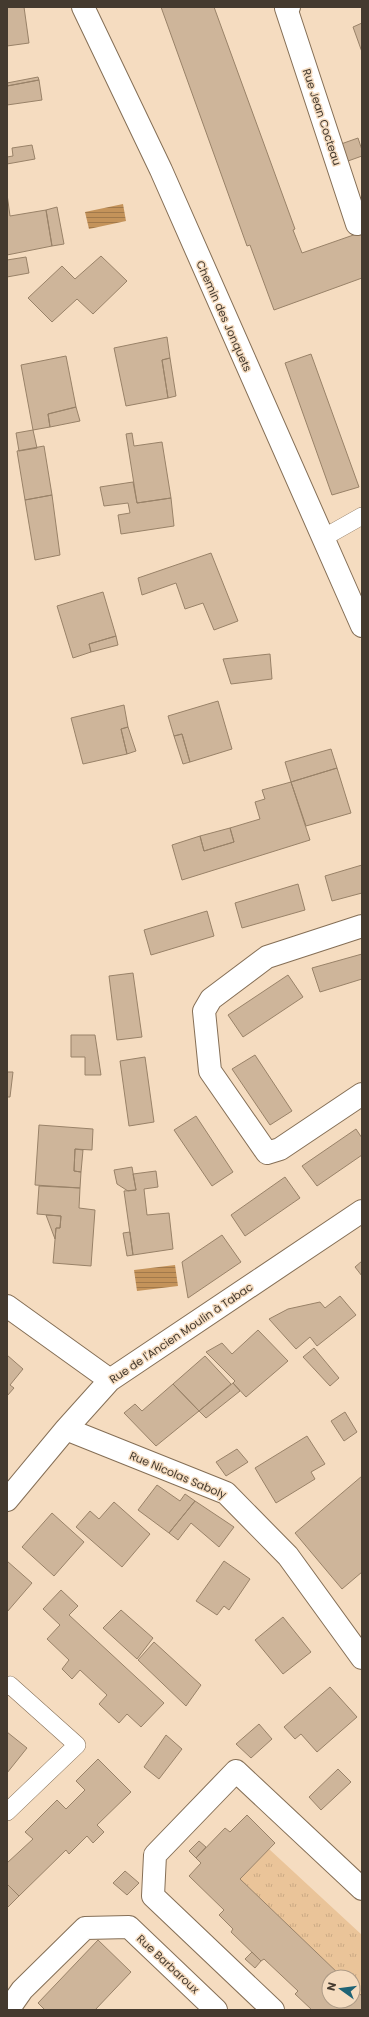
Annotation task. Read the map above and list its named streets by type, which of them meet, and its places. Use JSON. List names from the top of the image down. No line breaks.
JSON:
{"streets":{"street":["Rue Jean Cocteau","Chemin des Jonquets","Rue de l'Ancien Moulin à Tabac","Rue Nicolas Saboly","Rue Barbaroux"]},"crossings":[["Rue de l'Ancien Moulin à Tabac","Rue Nicolas Saboly"]],"north":"left"}
